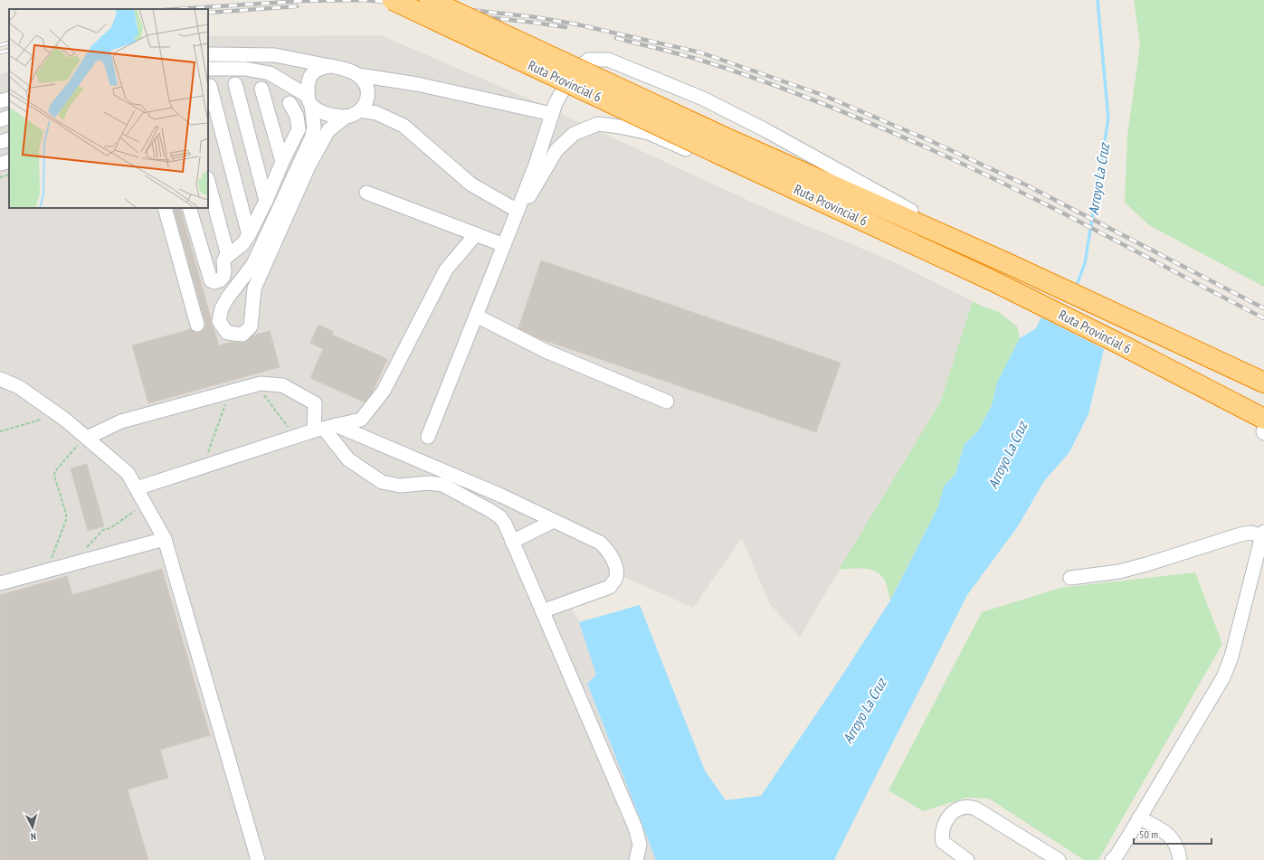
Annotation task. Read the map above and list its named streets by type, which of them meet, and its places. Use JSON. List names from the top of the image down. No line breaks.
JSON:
{"streets":{"highway":["Ruta Provincial 6"]},"water":["Arroyo La Cruz"],"scale_bar":"50 m","north":"bottom"}
